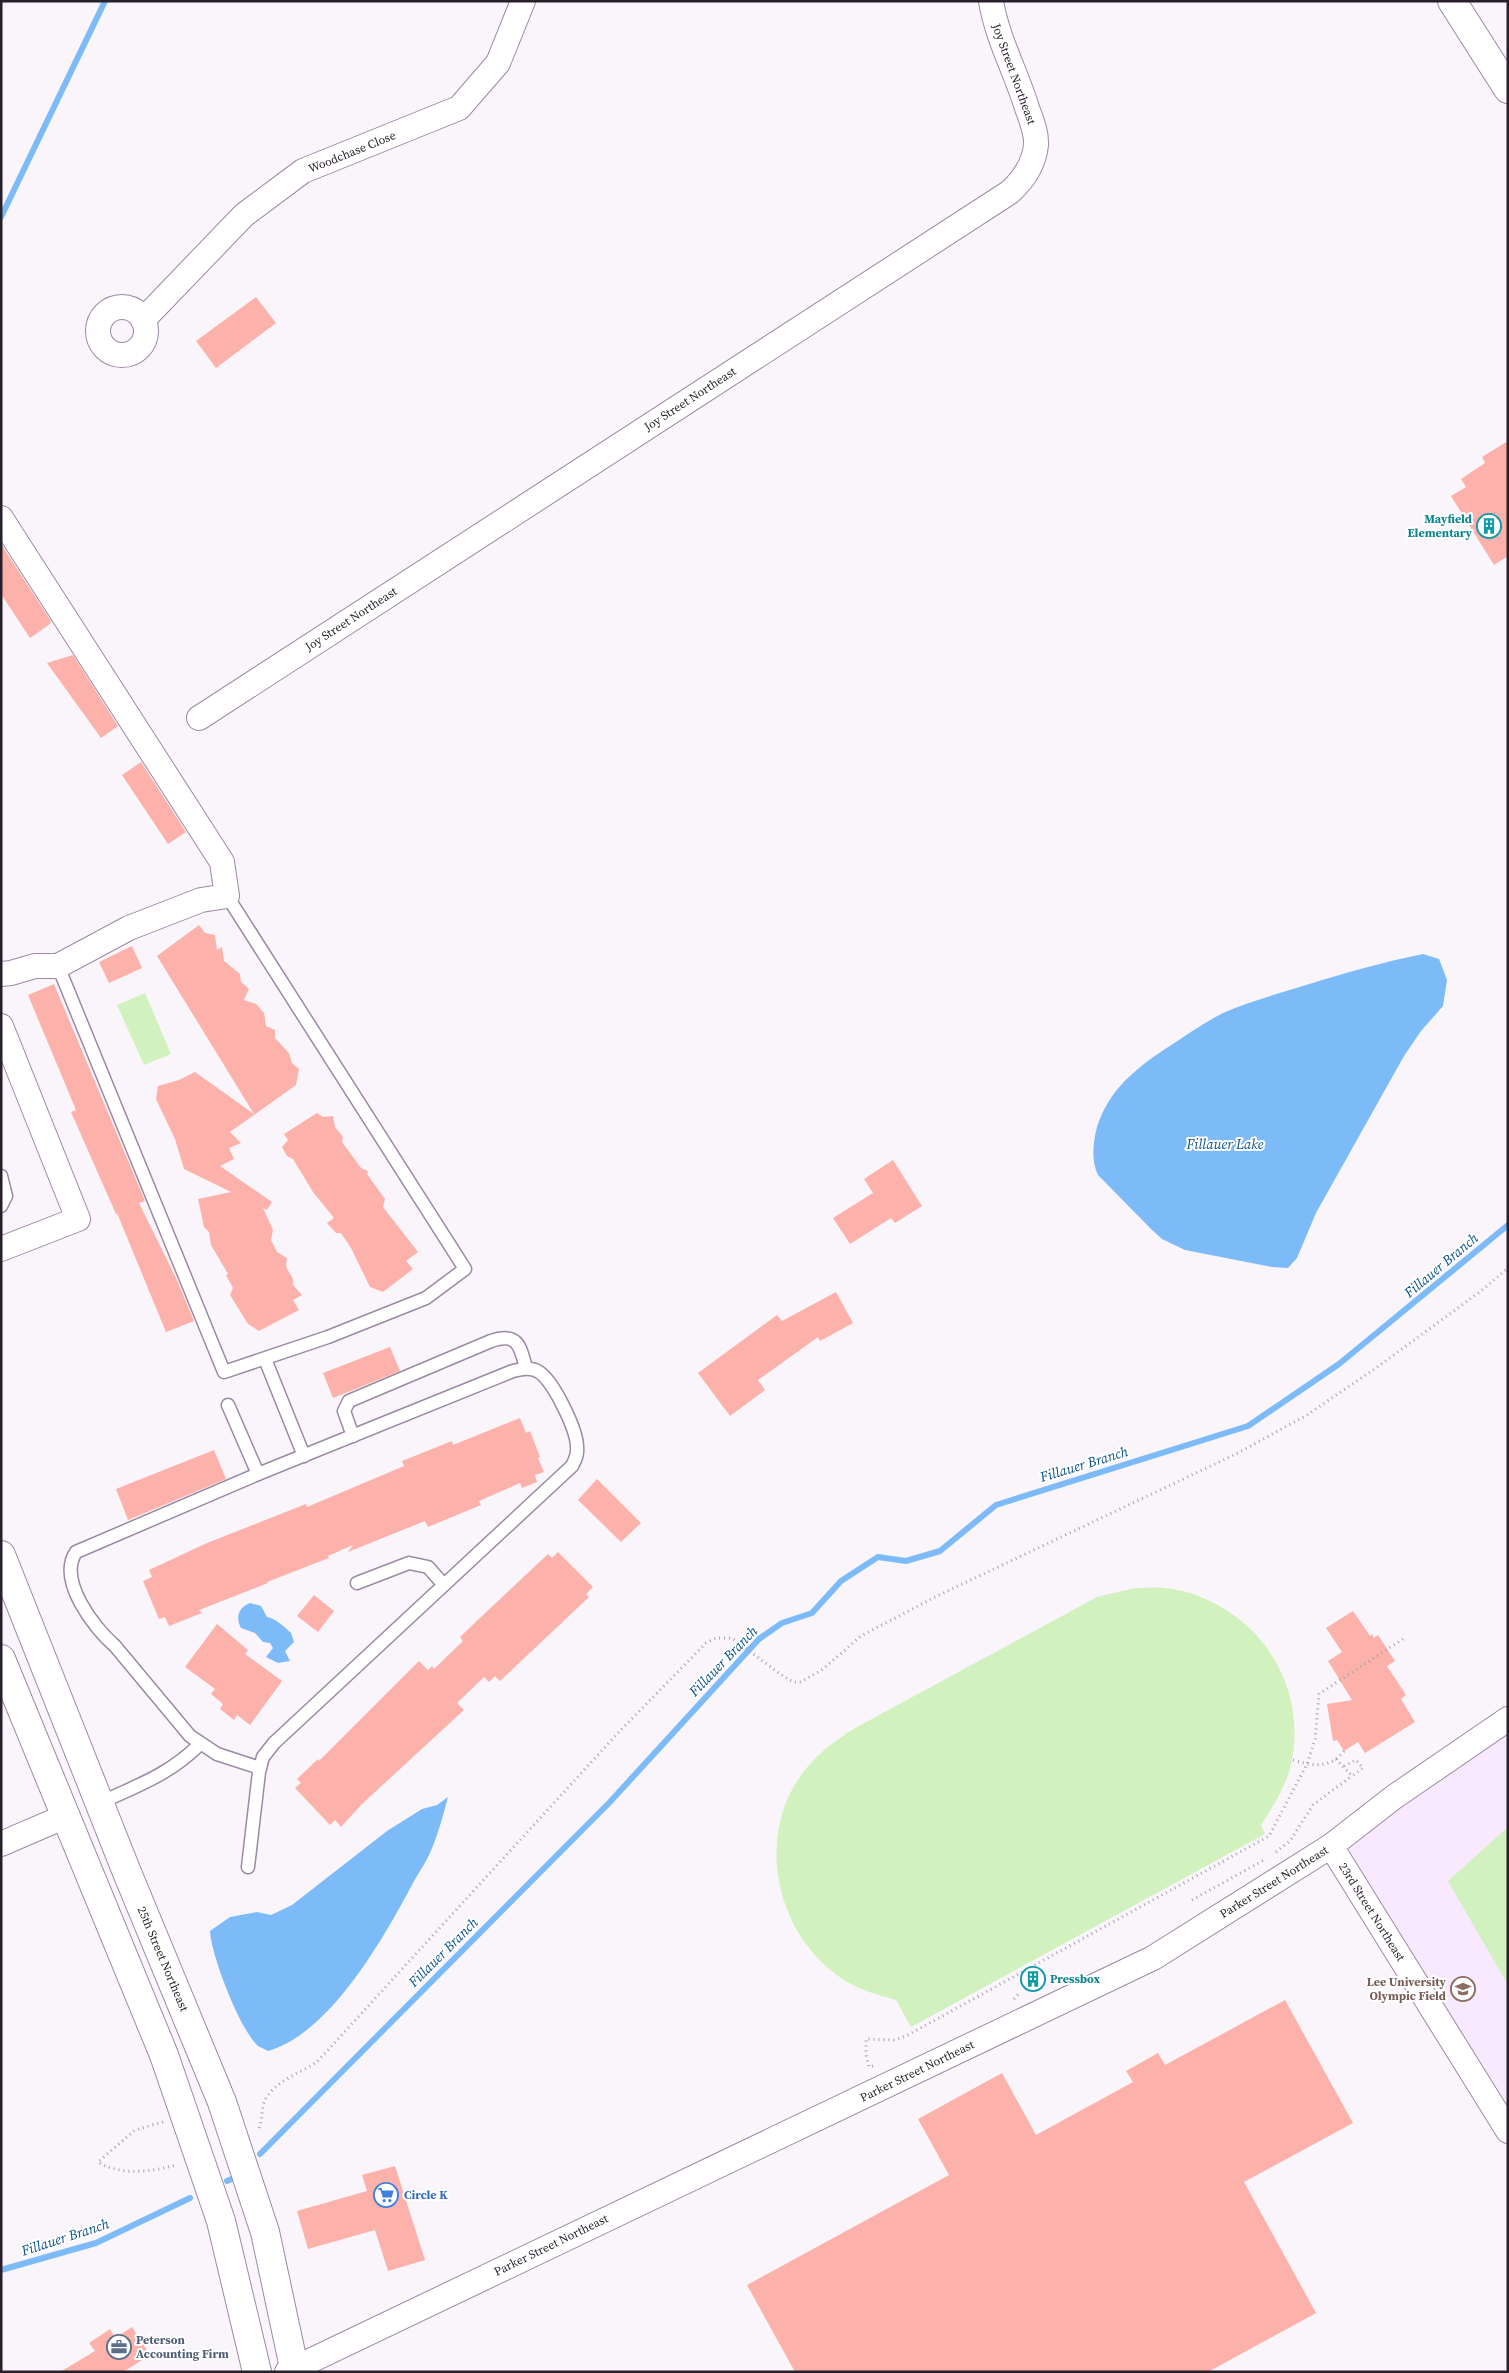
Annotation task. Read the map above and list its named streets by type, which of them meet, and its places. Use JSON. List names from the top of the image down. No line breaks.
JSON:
{"streets":{"main road":["25th Street Northeast"],"street":["Joy Street Northeast","Woodchase Close","Parker Street Northeast","23rd Street Northeast"]},"crossings":[["Parker Street Northeast","23rd Street Northeast"],["Parker Street Northeast","25th Street Northeast"]],"water":["Fillauer Lake","Fillauer Branch"],"places":{"building":["Mayfield Elementary","Pressbox"],"school or university":["Lee University Olympic Field"],"supermarket":["Circle K"],"office":["Peterson Accounting Firm"]}}
